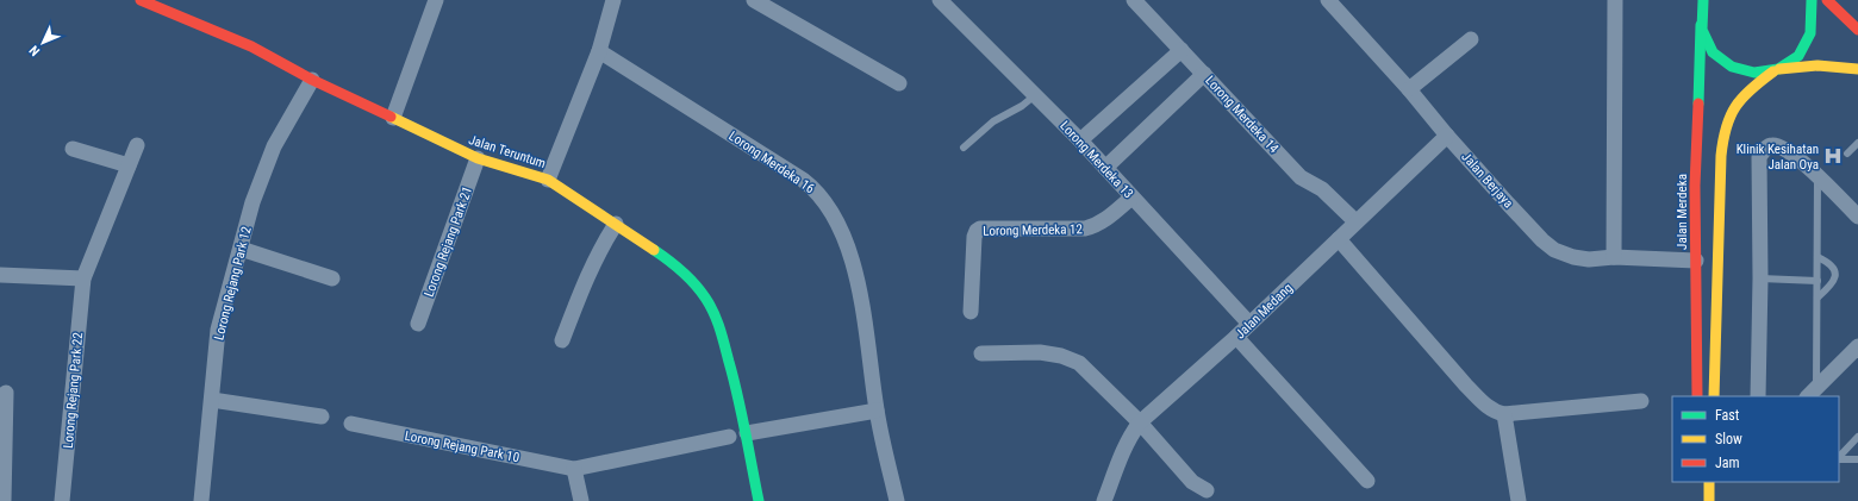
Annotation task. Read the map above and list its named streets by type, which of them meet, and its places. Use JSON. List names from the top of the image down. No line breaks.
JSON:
{"streets":{"main road":["Jalan Teruntum","Jalan Merdeka"],"street":["Lorong Merdeka 14","Lorong Merdeka 13","Lorong Merdeka 16","Jalan Berjaya","Lorong Merdeka 12","Lorong Rejang Park 21","Lorong Rejang Park 12","Jalan Medang","Lorong Rejang Park 22","Lorong Rejang Park 10"]},"crossings":[["Lorong Merdeka 14","Jalan Medang"],["Jalan Teruntum","Lorong Rejang Park 21"],["Jalan Teruntum","Lorong Rejang Park 12"],["Lorong Merdeka 13","Lorong Merdeka 12"],["Lorong Merdeka 13","Jalan Medang"],["Jalan Berjaya","Jalan Merdeka"],["Jalan Berjaya","Jalan Medang"]],"places":{"hospital":["Klinik Kesihatan Jalan Oya"]},"legend":["Fast","Slow","Jam"],"north":"bottom left"}
